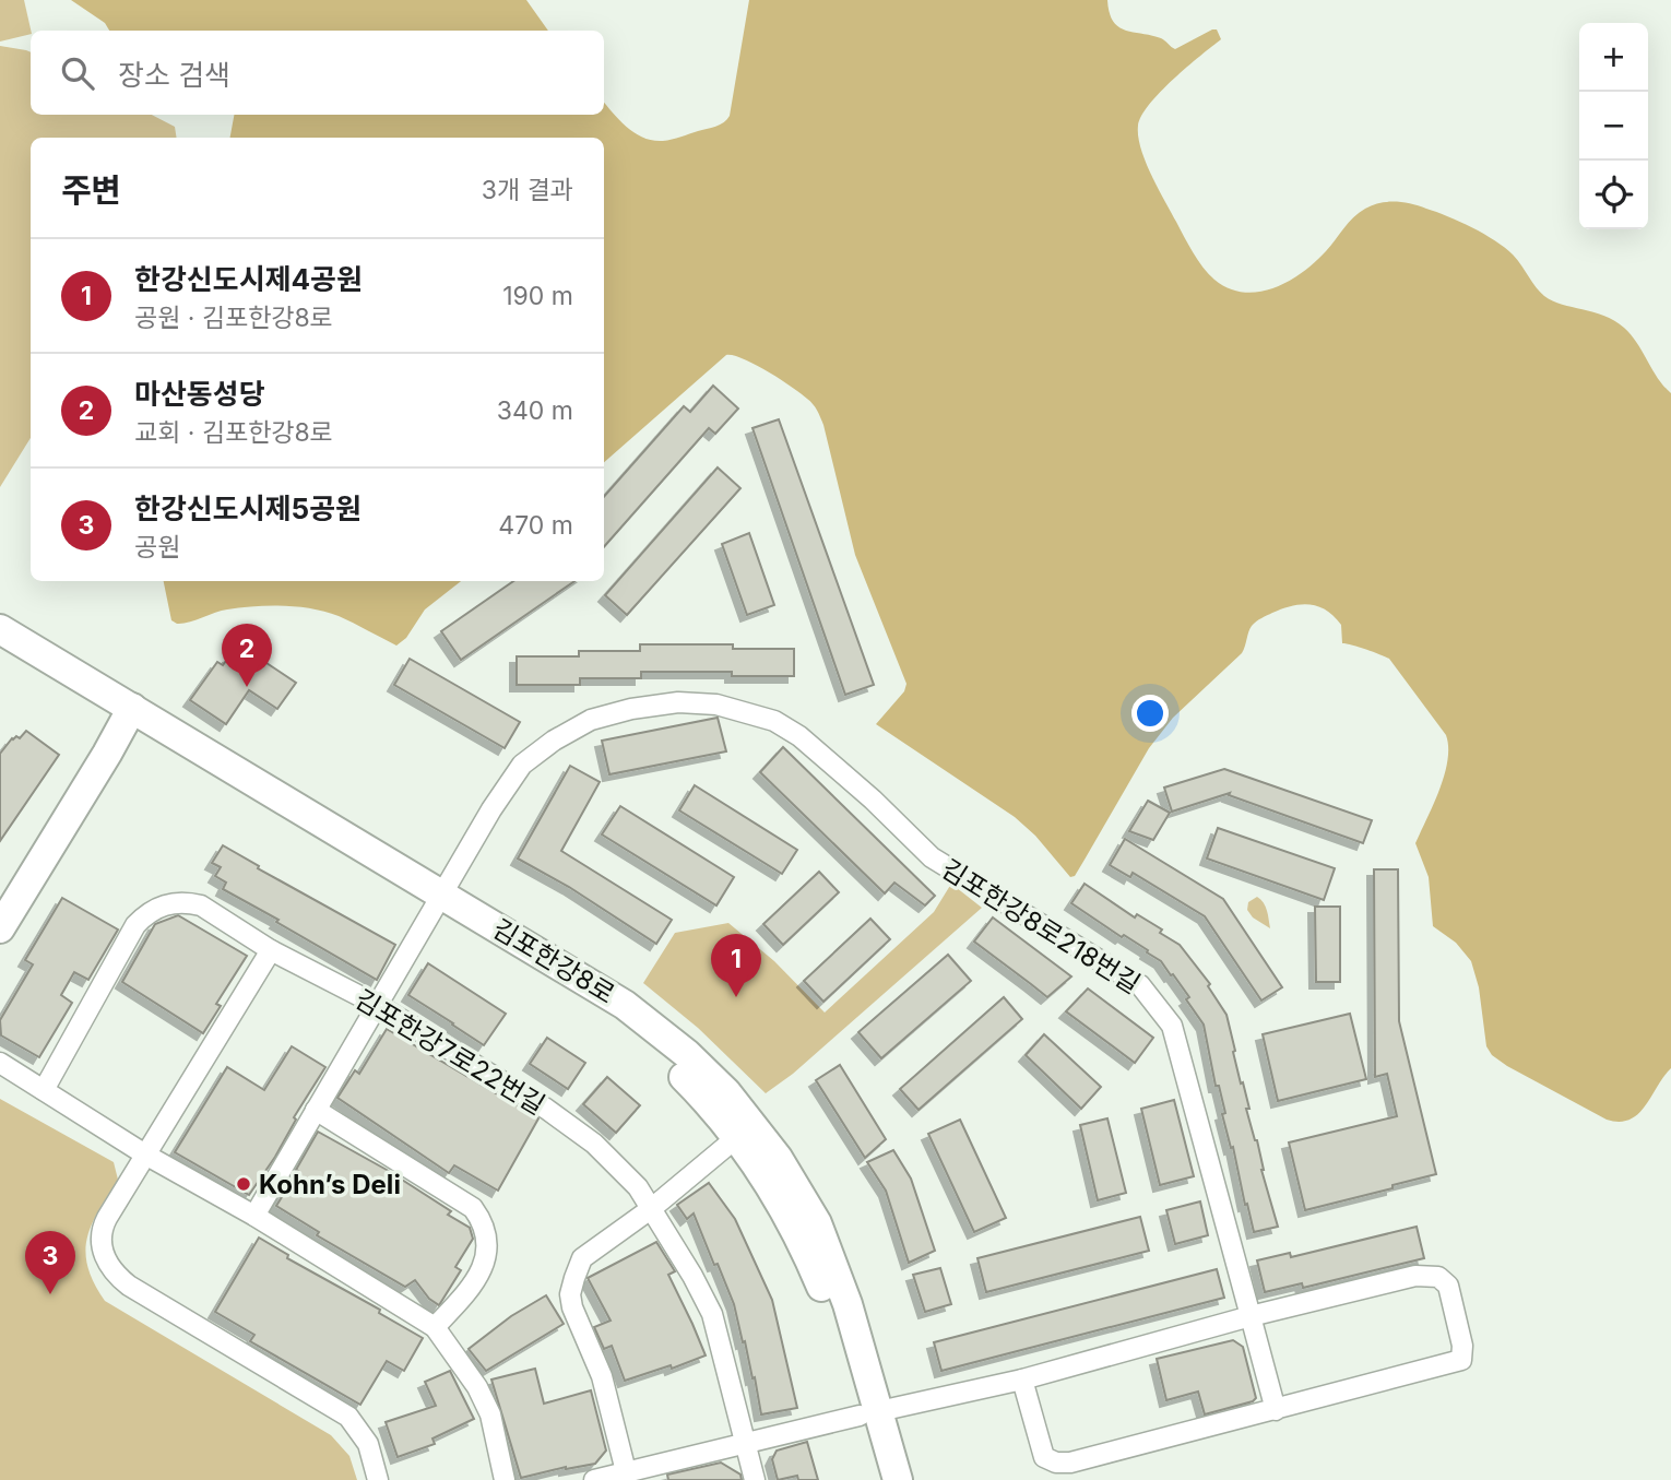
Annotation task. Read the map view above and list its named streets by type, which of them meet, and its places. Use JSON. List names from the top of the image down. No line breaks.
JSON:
{"streets":{"street":["김포한강8로218번길","김포한강8로","김포한강7로22번길"]},"crossings":[["김포한강8로218번길","김포한강8로"],["김포한강8로218번길","김포한강7로22번길"]],"places":["Kohn’s Deli"],"page":{"map_buttons":["+","−"],"search":"장소 검색","heading":["주변","3개 결과"],"list":[{"mark":"1","name":"한강신도시제4공원","note":"공원 · 김포한강8로","value":"190 m"},{"mark":"2","name":"마산동성당","note":"교회 · 김포한강8로","value":"340 m"},{"mark":"3","name":"한강신도시제5공원","note":"공원","value":"470 m"}],"pins":["2","1","3"]}}
